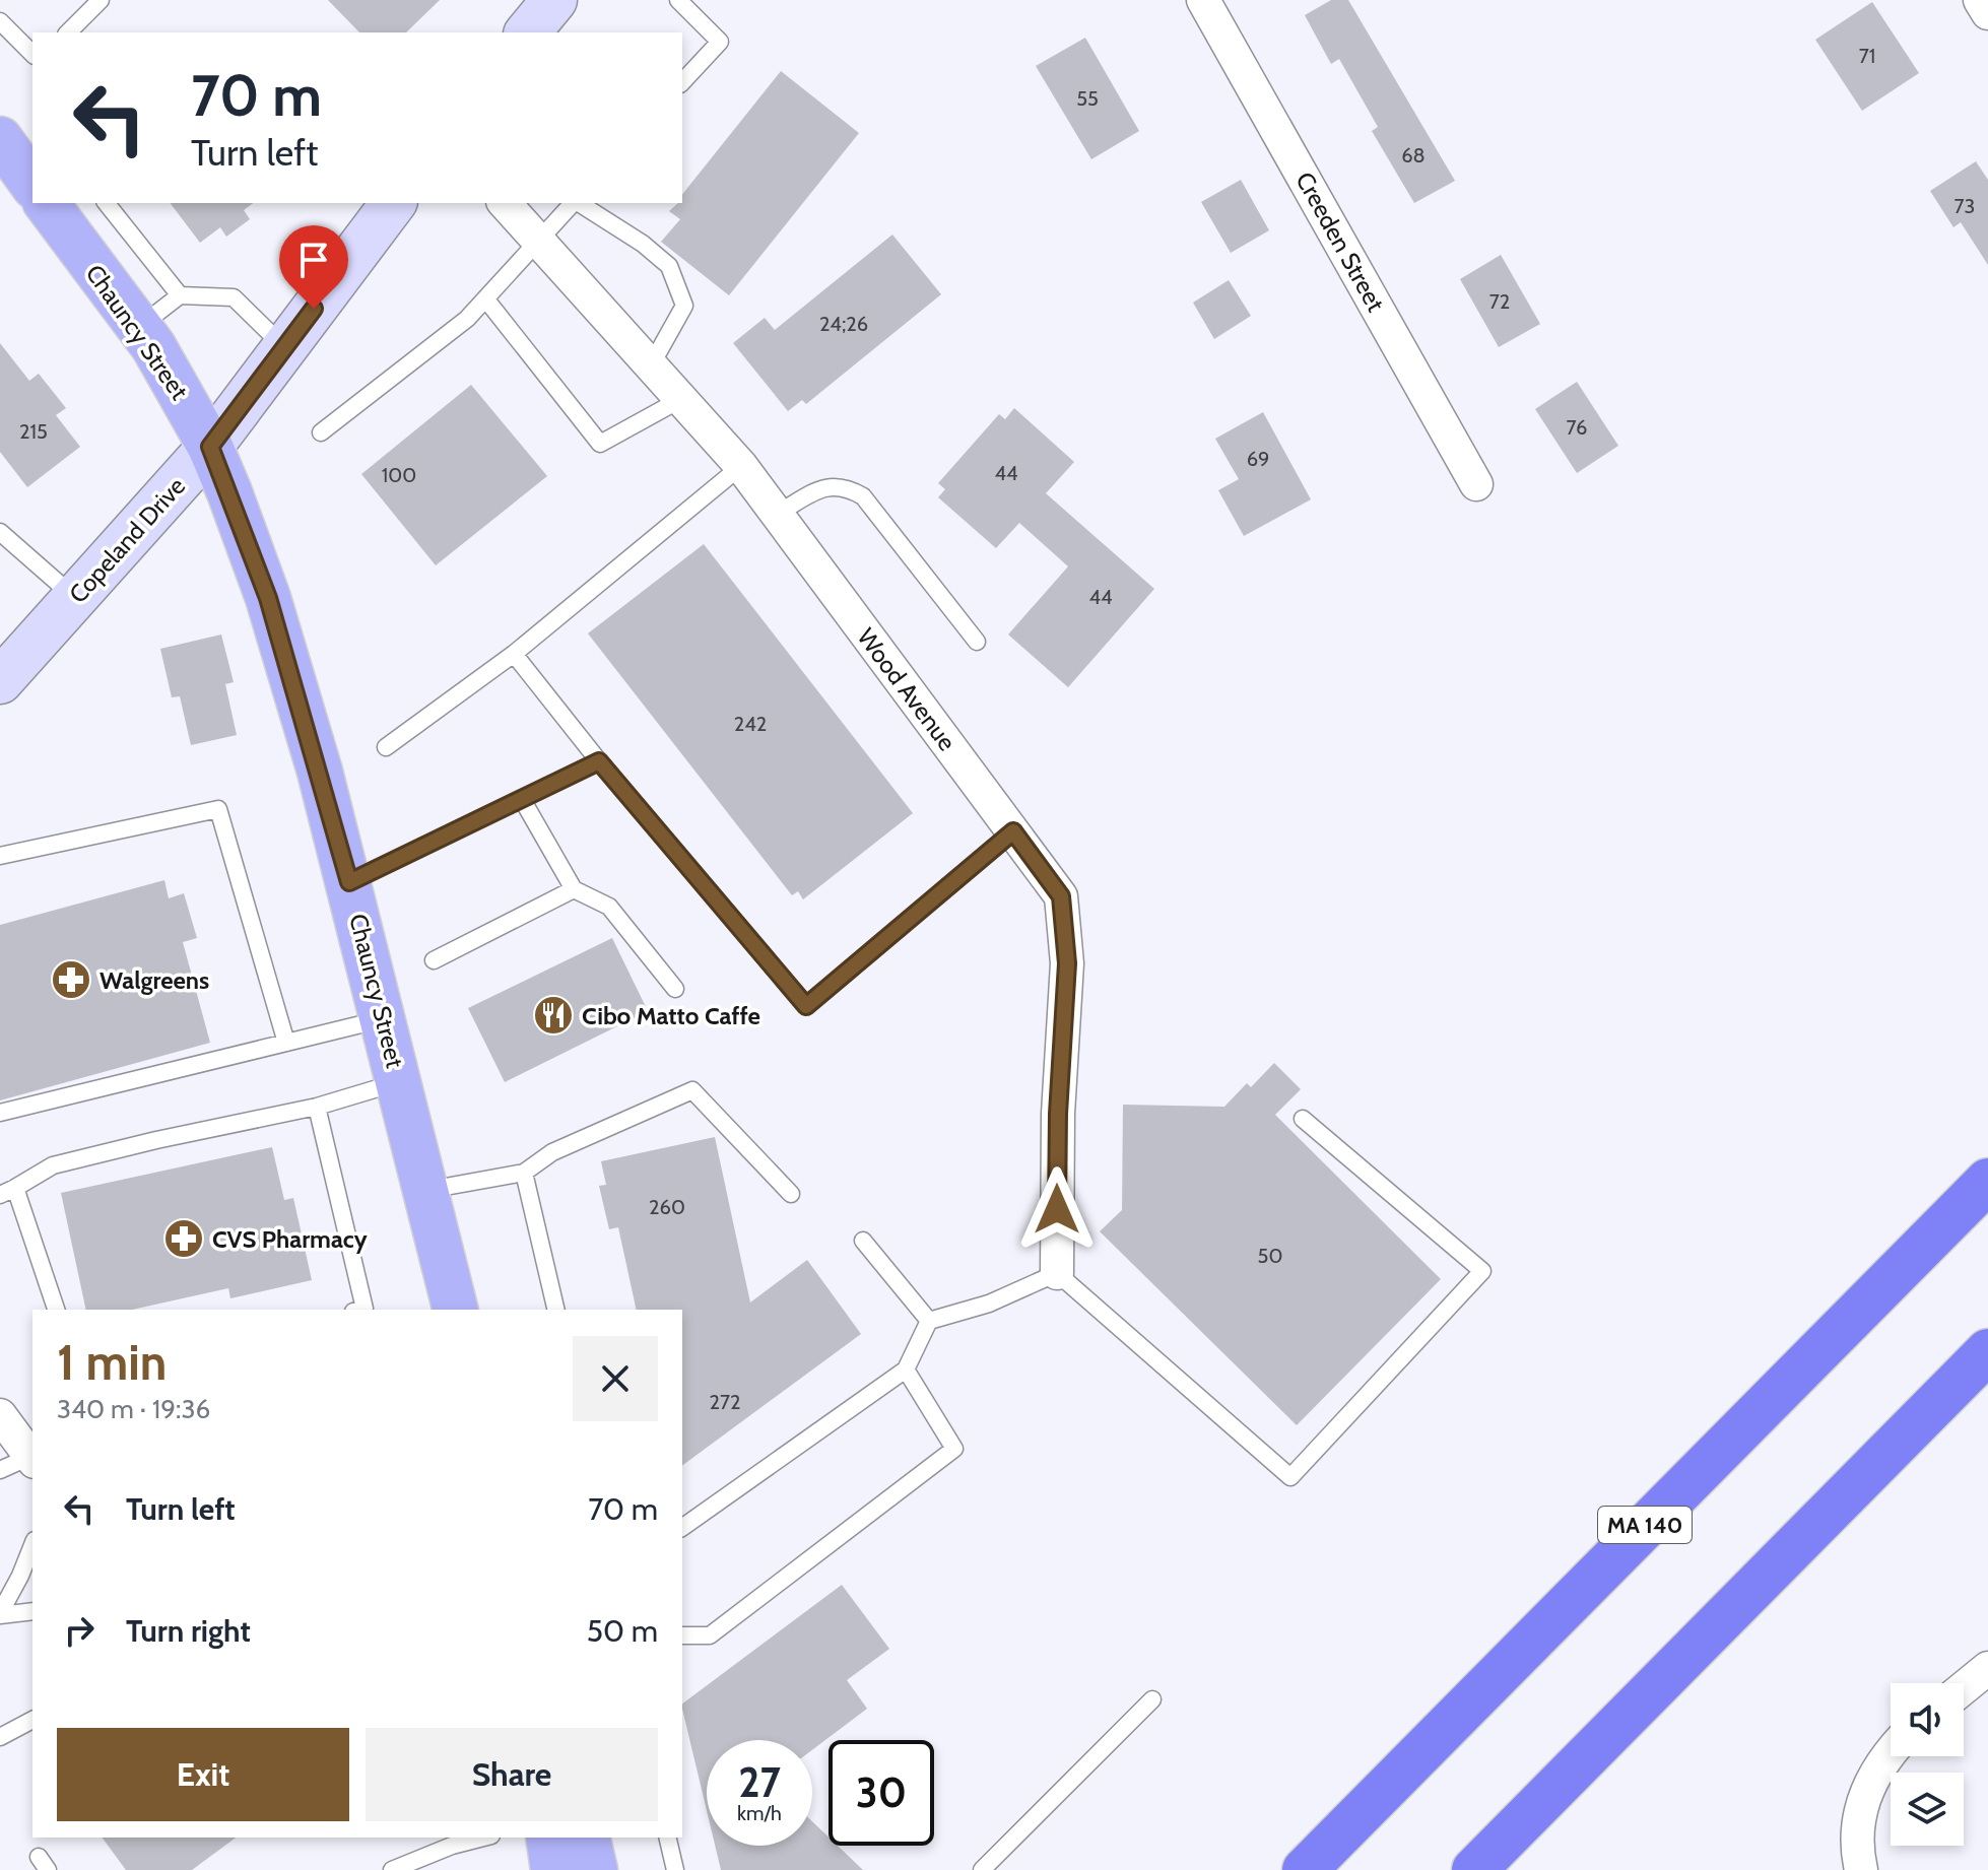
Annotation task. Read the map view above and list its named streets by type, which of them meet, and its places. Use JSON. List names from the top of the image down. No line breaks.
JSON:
{"streets":{"highway":["MA 140"],"main road":["Chauncy Street","Copeland Drive"],"street":["Creeden Street","Wood Avenue"]},"crossings":[["Chauncy Street","Copeland Drive"]],"places":{"pharmacy":["Walgreens","CVS Pharmacy"],"restaurant":["Cibo Matto Caffe"]},"house_numbers":["71","55","68","73","72","24;26","76","215","69","44","100","44","242","260","50","272"],"page":{"turn":["70 m","Turn left"],"heading":["1 min","340 m · 19:36"],"list":[{"name":"Turn left","value":"70 m"},{"name":"Turn right","value":"50 m"}],"buttons":["Exit","Share"],"speed":"27 km/h","limit":"30"}}
